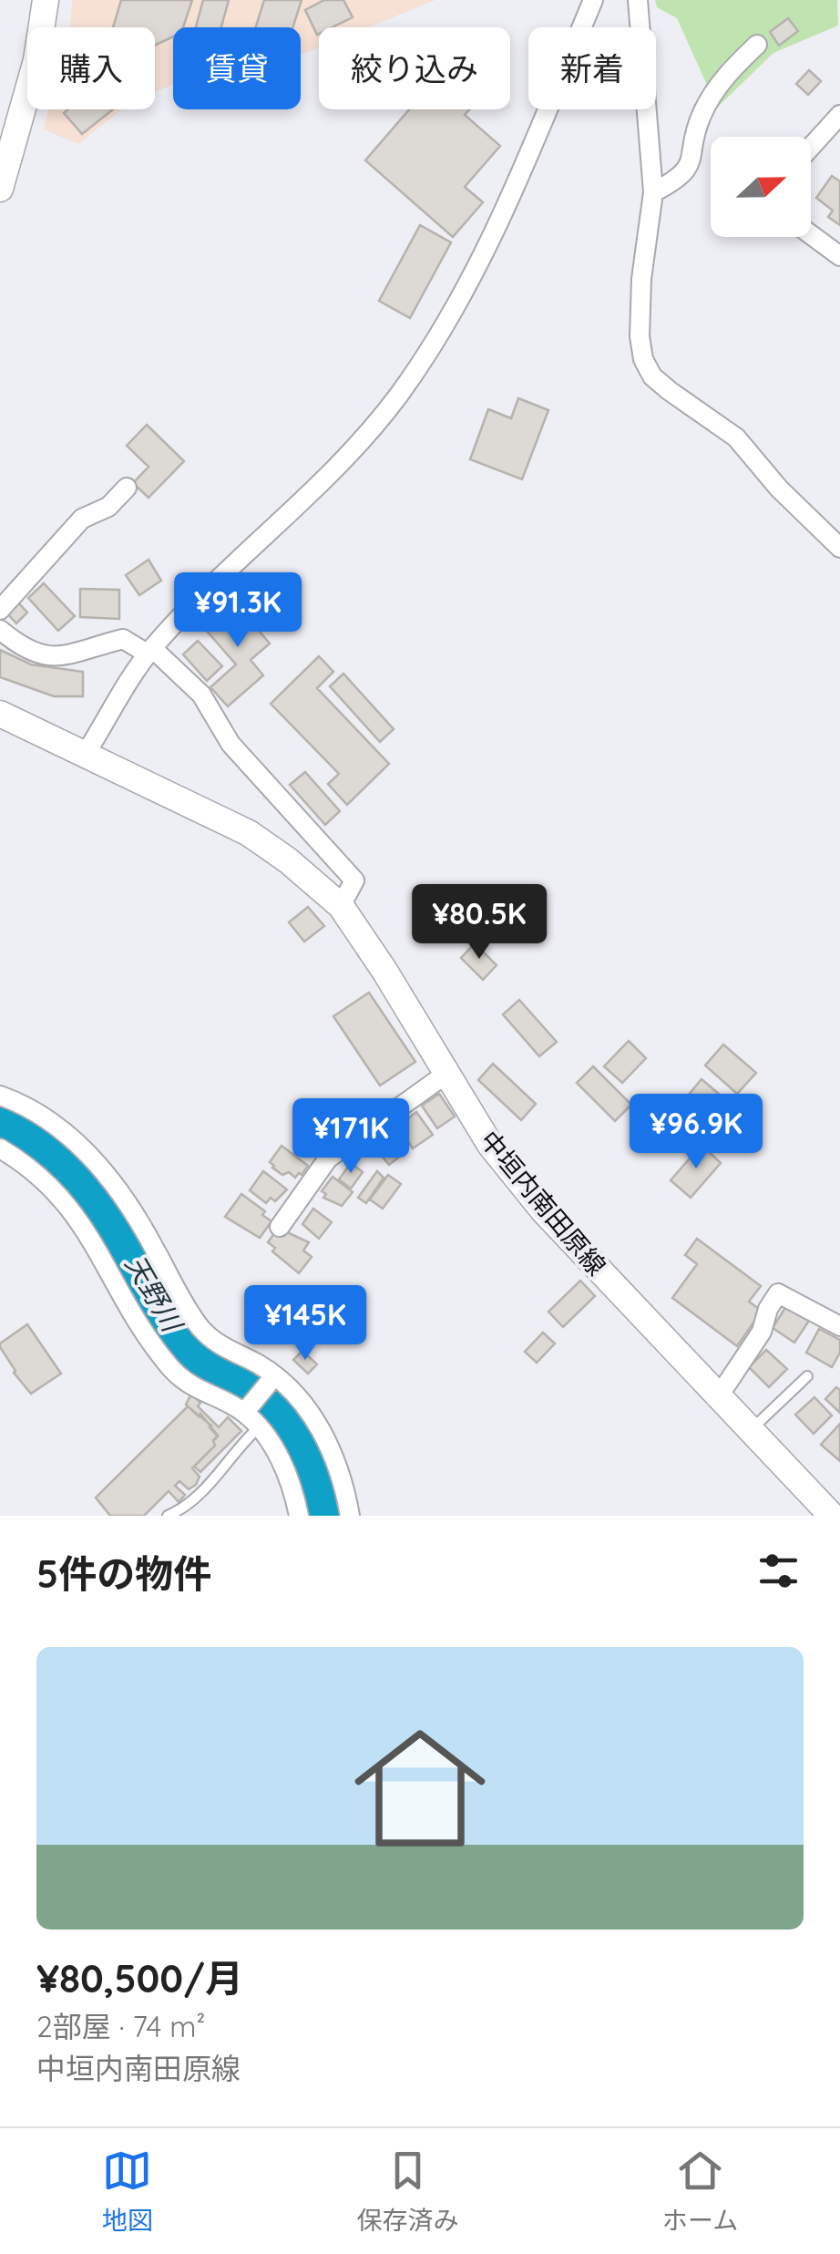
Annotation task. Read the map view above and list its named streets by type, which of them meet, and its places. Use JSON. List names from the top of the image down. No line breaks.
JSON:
{"streets":{"main road":["中垣内南田原線"]},"water":["天野川"],"north":"right","page":{"chip":["購入","賃貸","絞り込み","新着"],"price":["¥91.3K","¥80.5K","¥96.9K","¥171K","¥145K"],"heading":"5件の物件","list":[{"name":"¥80,500/月","note":"2部屋 · 74 m² · 中垣内南田原線"}],"tabs":["地図","保存済み","ホーム"]}}
